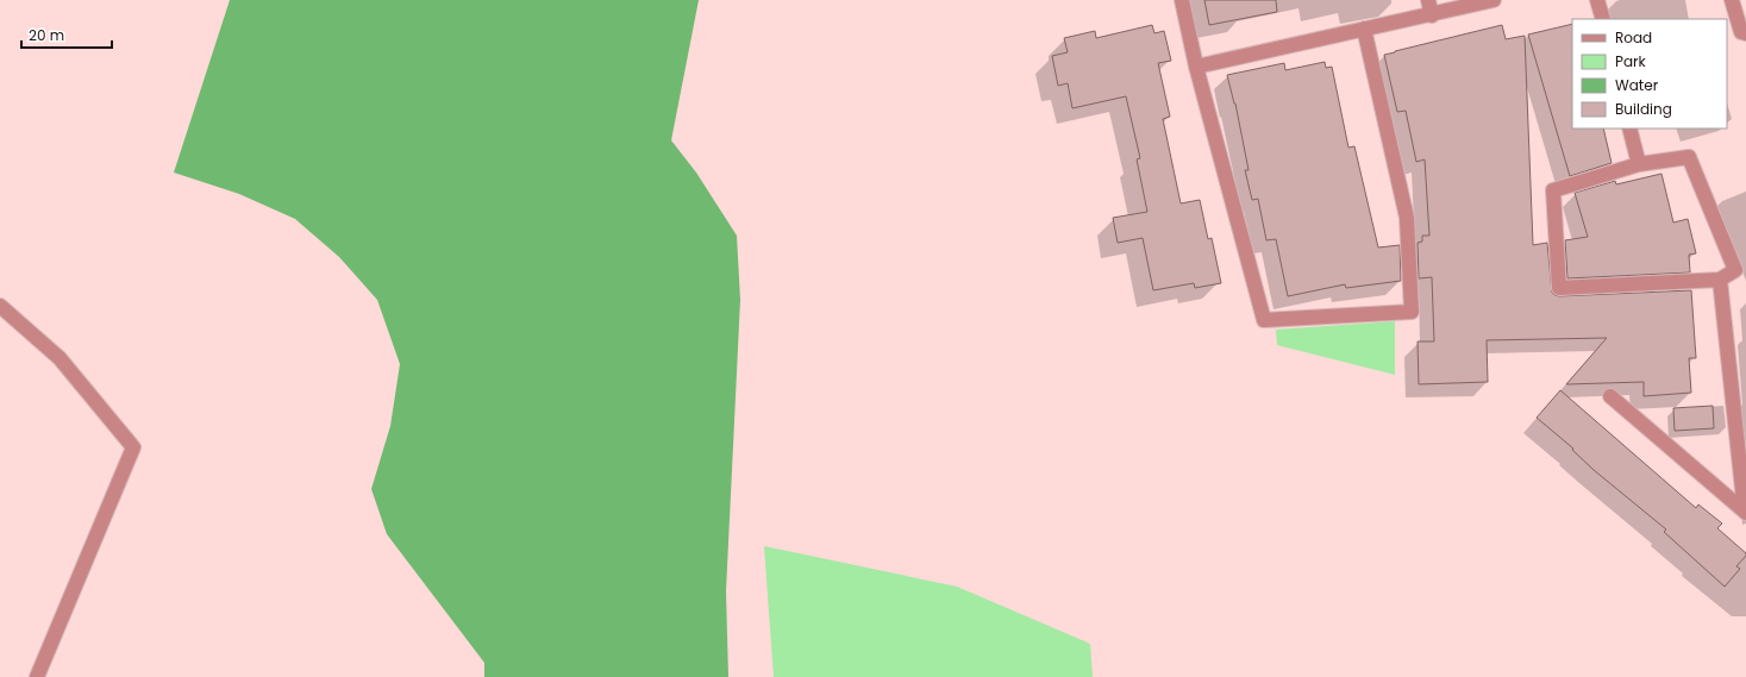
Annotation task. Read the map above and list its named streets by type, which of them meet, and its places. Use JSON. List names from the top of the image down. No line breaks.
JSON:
{"legend":["Road","Park","Water","Building"],"scale_bar":"20 m"}
